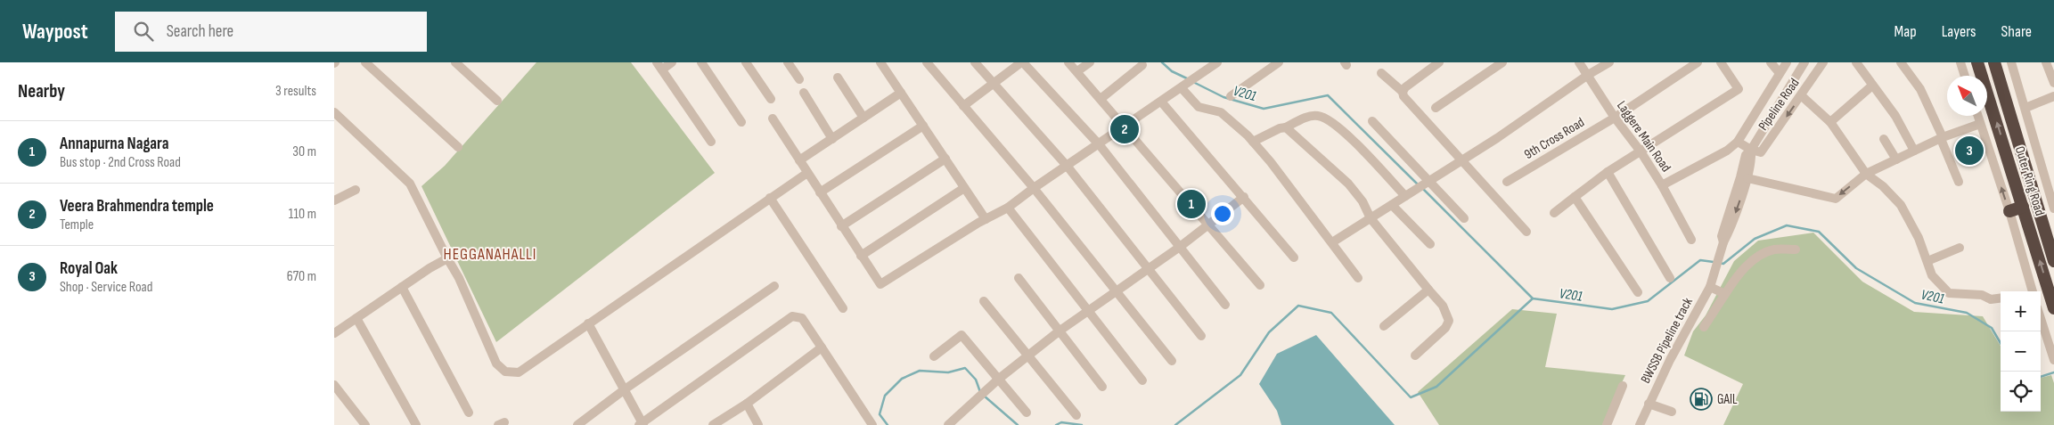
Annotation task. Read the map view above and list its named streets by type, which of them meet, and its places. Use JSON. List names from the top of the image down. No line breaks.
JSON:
{"streets":{"highway":["Outer Ring Road"],"street":["Pipeline Road","Laggere Main Road","9th Cross Road","BWSSB Pipeline track"]},"crossings":[["Laggere Main Road","9th Cross Road"]],"districts":["HEGGANAHALLI"],"water":["V201"],"places":{"fuel station":["GAIL"]},"north":"top left","page":{"header":"Waypost","search":"Search here","nav":["Map","Layers","Share"],"heading":["Nearby","3 results"],"pins":["2","3","1"],"list":[{"mark":"1","name":"Annapurna Nagara","note":"Bus stop · 2nd Cross Road","value":"30 m"},{"mark":"2","name":"Veera Brahmendra temple","note":"Temple","value":"110 m"},{"mark":"3","name":"Royal Oak","note":"Shop · Service Road","value":"670 m"}],"map_buttons":["+","−"]}}
